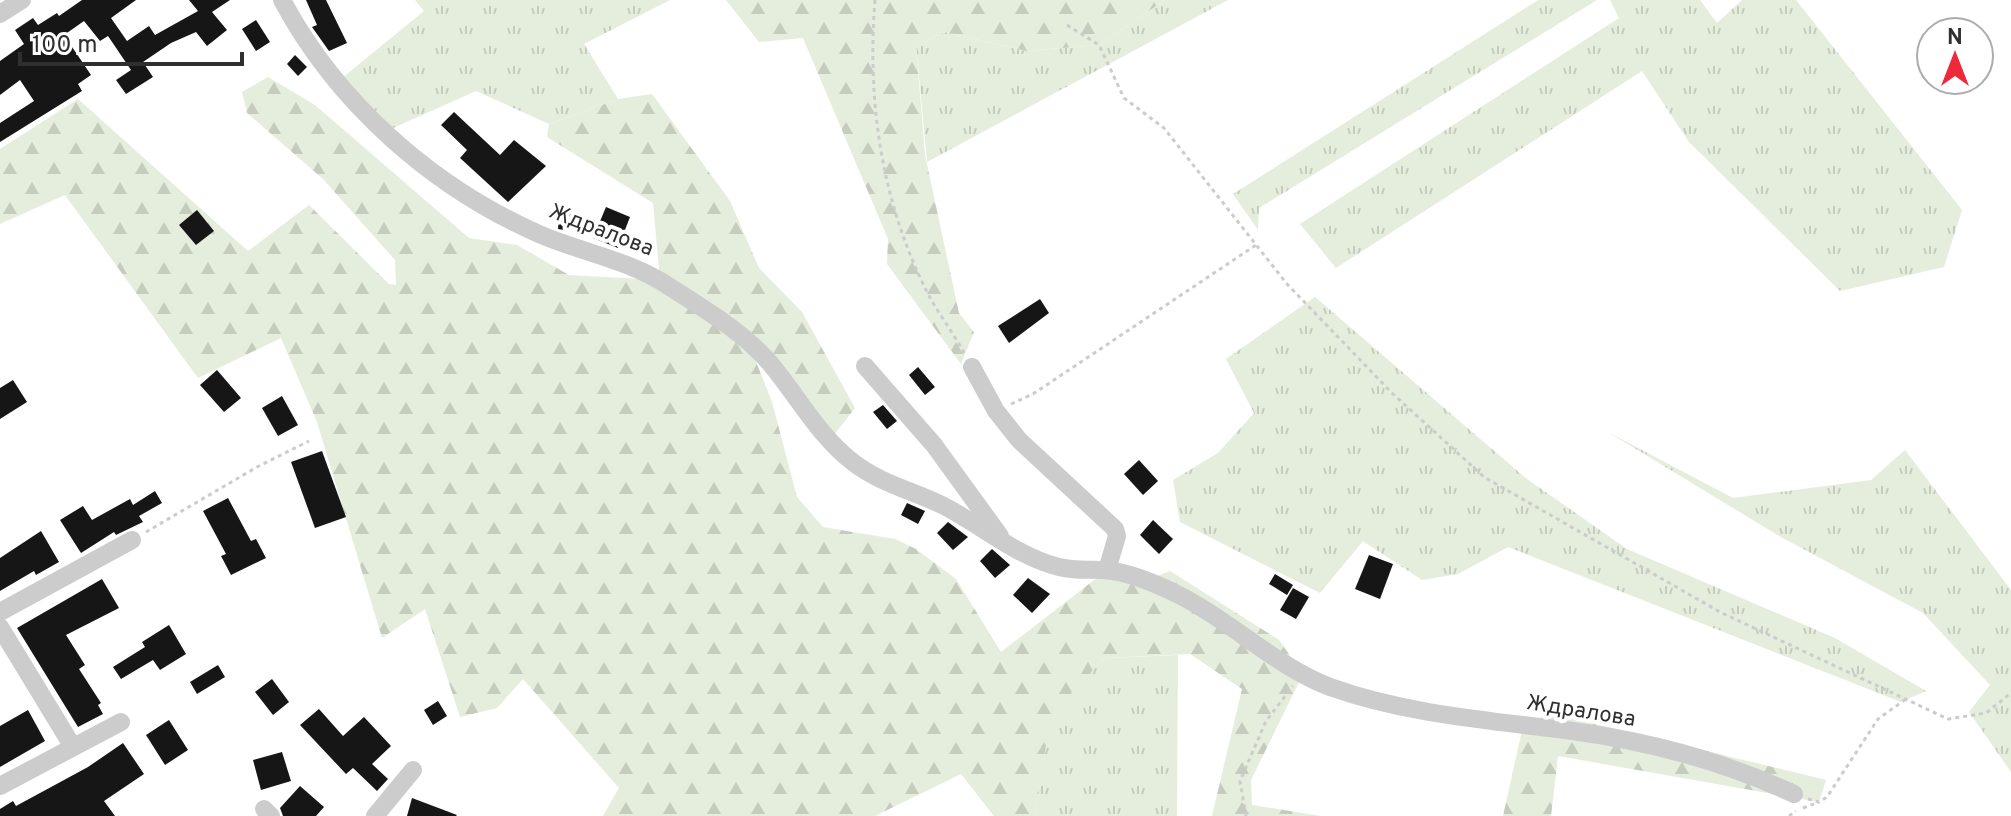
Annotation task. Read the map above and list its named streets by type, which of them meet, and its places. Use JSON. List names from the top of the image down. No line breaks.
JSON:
{"streets":{"street":["Ждралова"]},"scale_bar":"100 m","north":"top"}
